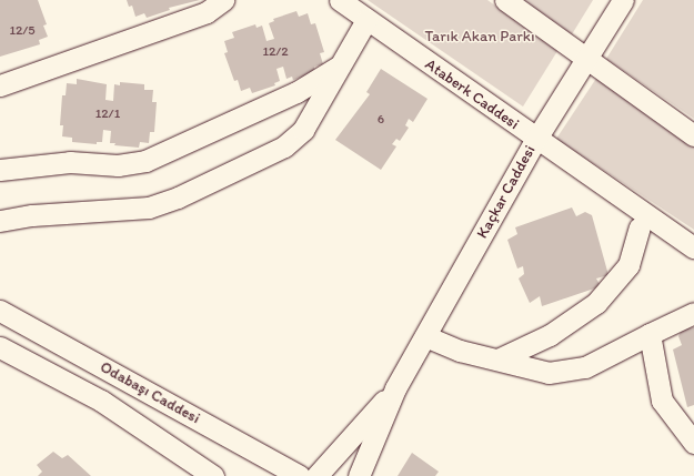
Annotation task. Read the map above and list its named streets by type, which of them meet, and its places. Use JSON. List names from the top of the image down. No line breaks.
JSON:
{"streets":{"street":["Ataberk Caddesi","Kaçkar Caddesi","Odabaşı Caddesi"]},"crossings":[["Ataberk Caddesi","Kaçkar Caddesi"]],"parks":["Tarık Akan Parkı"],"house_numbers":["12/5","12/2","12/1","6"]}
